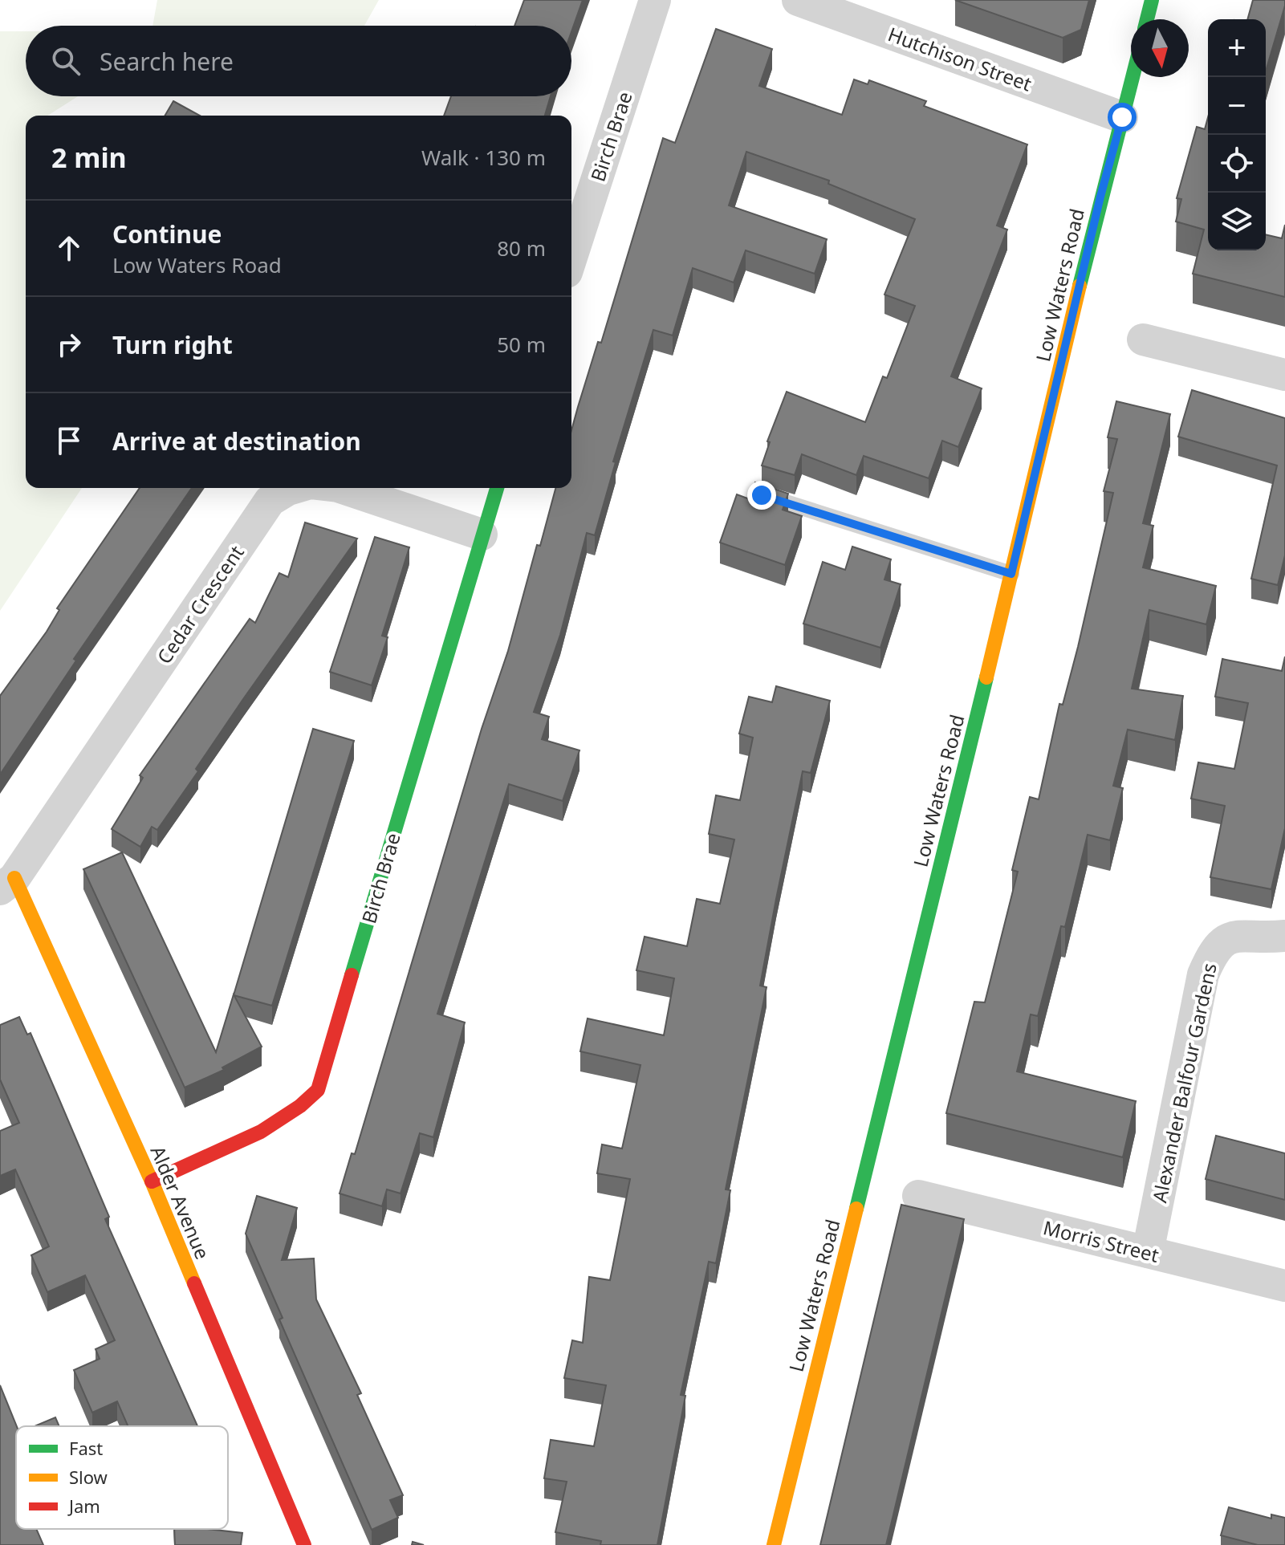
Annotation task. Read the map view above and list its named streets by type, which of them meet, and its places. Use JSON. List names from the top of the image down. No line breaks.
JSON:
{"streets":{"main road":["Birch Brae","Low Waters Road","Alder Avenue"],"street":["Hutchison Street","Cedar Crescent","Alexander Balfour Gardens","Morris Street"]},"crossings":[["Hutchison Street","Low Waters Road"],["Birch Brae","Cedar Crescent"],["Birch Brae","Alder Avenue"],["Cedar Crescent","Alder Avenue"],["Alexander Balfour Gardens","Morris Street"]],"legend":["Fast","Slow","Jam"],"north":"bottom","page":{"map_buttons":["+","−"],"search":"Search here","heading":["2 min","Walk · 130 m"],"list":[["Continue","Low Waters Road","80 m"],["Turn right","50 m"],"Arrive at destination"]}}
